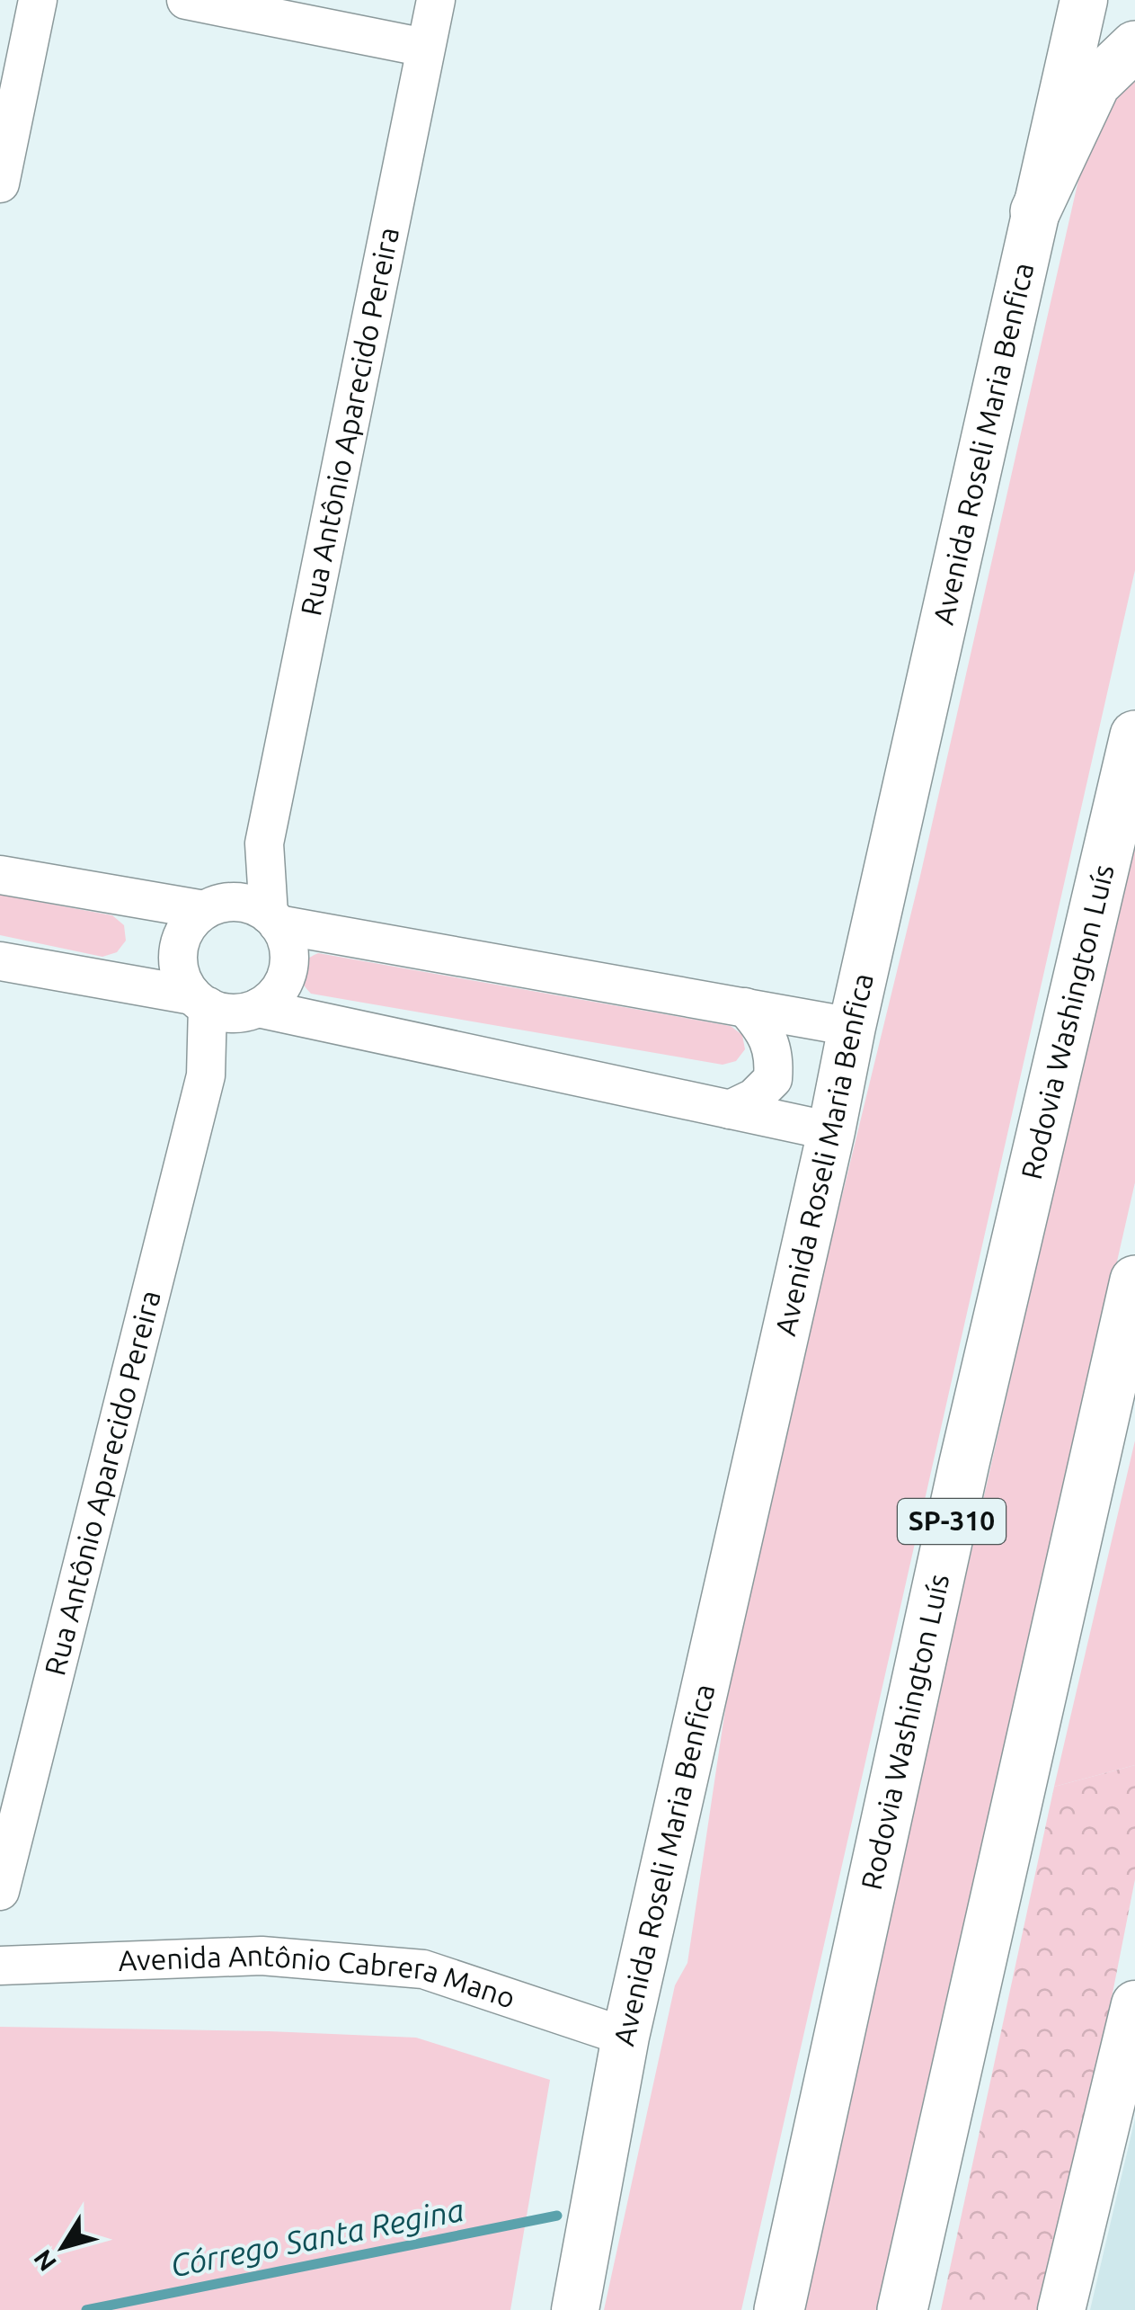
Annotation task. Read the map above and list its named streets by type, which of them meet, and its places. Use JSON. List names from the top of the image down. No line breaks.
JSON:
{"streets":{"highway":["Rodovia Washington Luís","SP-310"],"main road":["Avenida Roseli Maria Benfica"],"street":["Rua Antônio Aparecido Pereira","Avenida Antônio Cabrera Mano"]},"crossings":[["Avenida Roseli Maria Benfica","Avenida Antônio Cabrera Mano"]],"water":["Córrego Santa Regina"],"north":"bottom left"}
